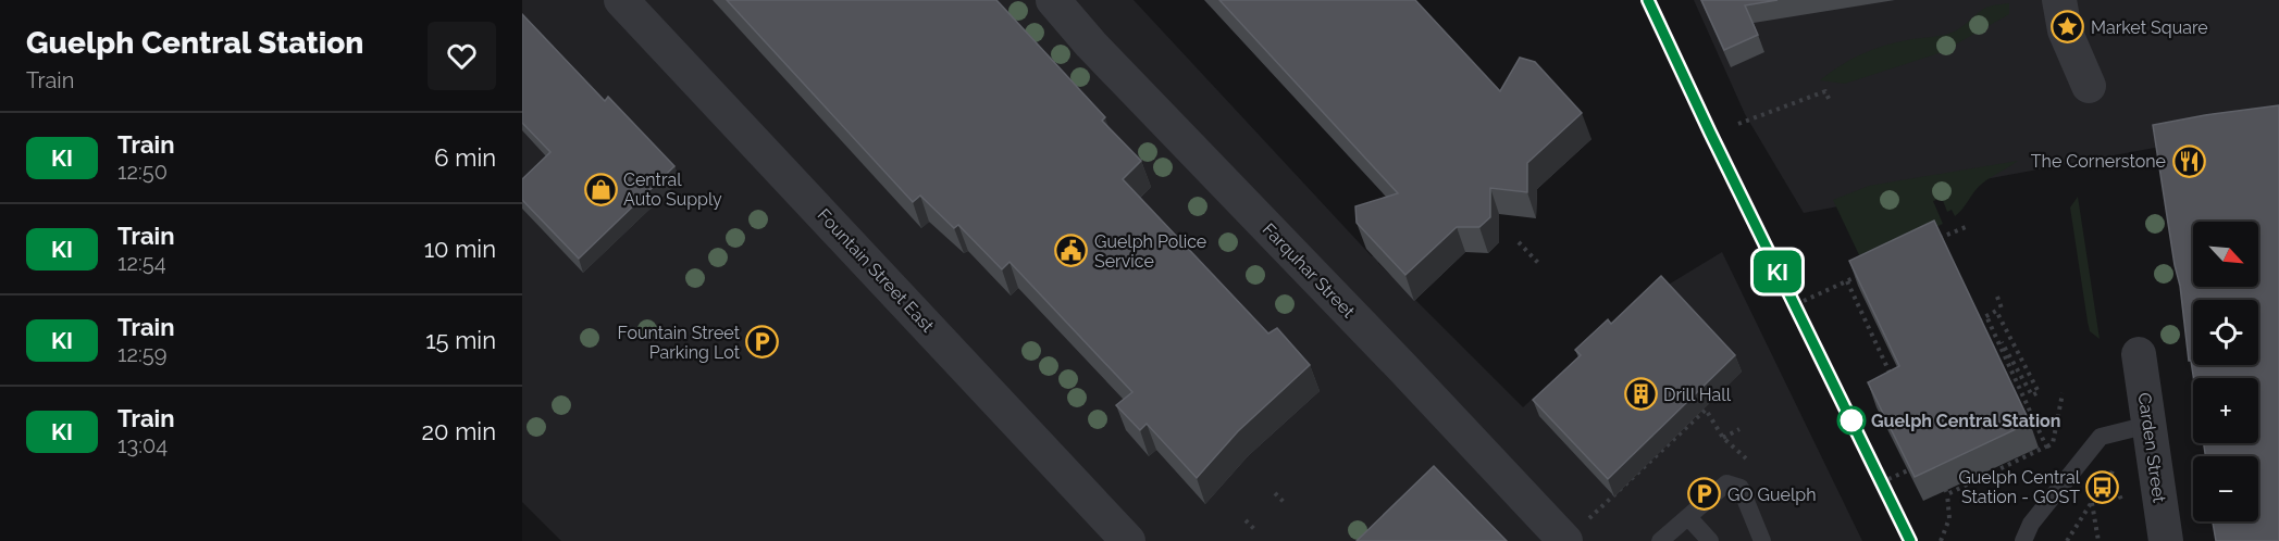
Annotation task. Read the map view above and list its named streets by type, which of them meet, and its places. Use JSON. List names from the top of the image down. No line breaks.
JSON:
{"streets":{"street":["Fountain Street East","Farquhar Street","Carden Street"]},"places":{"place":["Market Square"],"restaurant":["The Cornerstone"],"shop":["Central Auto Supply"],"public building":["Guelph Police Service"],"parking":["Fountain Street Parking Lot","GO Guelph"],"building":["Drill Hall"],"other":["Guelph Central Station"],"bus stop":["Guelph Central Station - GOST"]},"north":"bottom right","page":{"heading":["Guelph Central Station","Train"],"on_map":"KI","list":[{"mark":"KI","name":"Train","note":"12:50","value":"6 min"},{"mark":"KI","name":"Train","note":"12:54","value":"10 min"},{"mark":"KI","name":"Train","note":"12:59","value":"15 min"},{"mark":"KI","name":"Train","note":"13:04","value":"20 min"}],"map_buttons":["+","−"]}}
